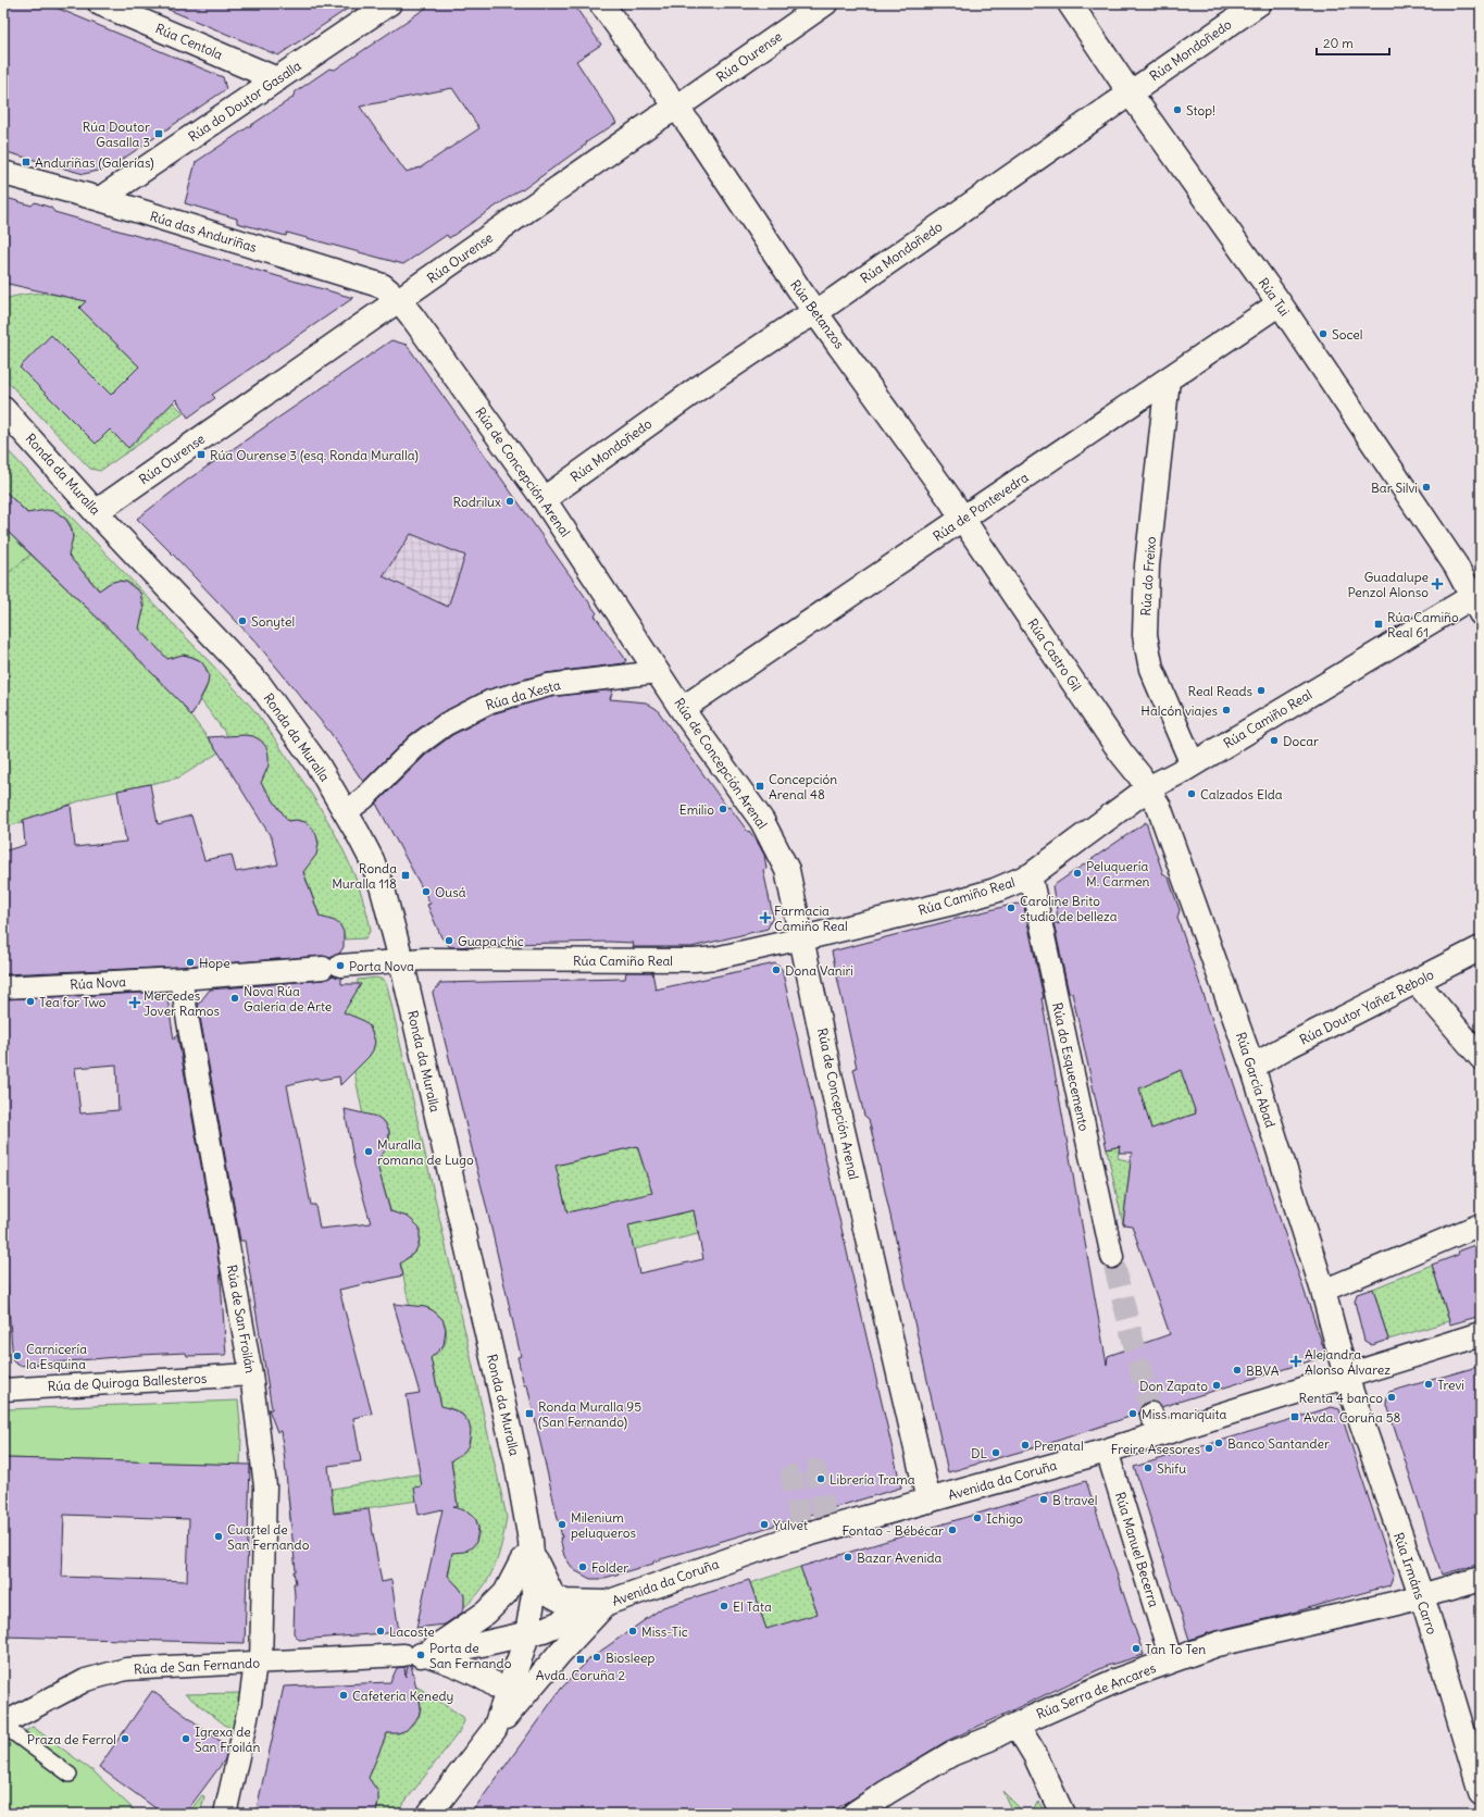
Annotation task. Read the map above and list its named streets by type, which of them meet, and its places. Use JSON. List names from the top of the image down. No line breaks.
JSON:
{"streets":{"street":["Rúa Centola","Rúa Mondoñedo","Rúa Ourense","Rúa do Doutor Gasalla","Rúa das Anduriñas","Rúa Tui","Rúa Betanzos","Rúa de Concepción Arenal","Ronda da Muralla","Rúa de Pontevedra","Rúa do Freixo","Rúa Castro Gil","Rúa da Xesta","Rúa Camiño Real","Rúa Nova","Rúa Doutor Yañez Rebolo","Rúa do Esquecemento","Rúa García Abad","Rúa de San Froilán","Rúa de Quiroga Ballesteros","Avenida da Coruña","Rúa Manuel Becerra","Rúa Irmáns Carro","Rúa de San Fernando","Rúa Serra de Ancares"]},"crossings":[["Rúa Centola","Rúa do Doutor Gasalla"],["Rúa Mondoñedo","Rúa Tui"],["Rúa Mondoñedo","Rúa Betanzos"],["Rúa Mondoñedo","Rúa de Concepción Arenal"],["Rúa Ourense","Rúa das Anduriñas"],["Rúa Ourense","Rúa Betanzos"],["Rúa Ourense","Rúa de Concepción Arenal"],["Rúa Ourense","Ronda da Muralla"],["Rúa do Doutor Gasalla","Rúa das Anduriñas"],["Rúa das Anduriñas","Rúa de Concepción Arenal"],["Rúa Tui","Rúa de Pontevedra"],["Rúa Tui","Rúa Camiño Real"],["Rúa Betanzos","Rúa de Pontevedra"],["Rúa Betanzos","Rúa Castro Gil"],["Rúa de Concepción Arenal","Rúa de Pontevedra"],["Rúa de Concepción Arenal","Rúa da Xesta"],["Rúa de Concepción Arenal","Rúa Camiño Real"],["Rúa de Concepción Arenal","Avenida da Coruña"],["Ronda da Muralla","Rúa da Xesta"],["Ronda da Muralla","Rúa Camiño Real"],["Ronda da Muralla","Rúa Nova"],["Ronda da Muralla","Avenida da Coruña"],["Ronda da Muralla","Rúa de San Fernando"],["Rúa de Pontevedra","Rúa do Freixo"],["Rúa de Pontevedra","Rúa Castro Gil"],["Rúa do Freixo","Rúa Camiño Real"],["Rúa Castro Gil","Rúa Camiño Real"],["Rúa Castro Gil","Rúa García Abad"],["Rúa Camiño Real","Rúa Nova"],["Rúa Camiño Real","Rúa do Esquecemento"],["Rúa Camiño Real","Rúa García Abad"],["Rúa Nova","Rúa de San Froilán"],["Rúa Doutor Yañez Rebolo","Rúa García Abad"],["Rúa García Abad","Avenida da Coruña"],["Rúa García Abad","Rúa Irmáns Carro"],["Rúa de San Froilán","Rúa de Quiroga Ballesteros"],["Rúa de San Froilán","Rúa de San Fernando"],["Avenida da Coruña","Rúa Manuel Becerra"],["Avenida da Coruña","Rúa Irmáns Carro"],["Avenida da Coruña","Rúa de San Fernando"],["Rúa Irmáns Carro","Rúa Serra de Ancares"]],"places":{"other":["Stop!","Socel","Bar Silvi","Rodrilux","Sonytel","Real Reads","Halcón viajes","Docar","Calzados Elda","Emilio","Peluquería M. Carmen","Ousá","Caroline Brito studio de belleza","Guapa chic","Hope","Porta Nova","Dona Vaniri","Nova Rúa Galería de Arte","Tea for Two","Muralla romana de Lugo","Carnicería la Esquina","BBVA","Trevi","Don Zapato","Renta 4 banco","Miss mariquita","Banco Santander","Prenatal","Freire Asesores","DL","Shifu","Librería Trama","B travel","Ichigo","Milenium peluqueros","Yulvet","Fontao - Bébécar","Cuartel de San Fernando","Bazar Avenida","Folder","El Tata","Lacoste","Miss-Tic","Tan To Ten","Porta de San Fernando","Biosleep","Cafetería Kenedy","Praza de Ferrol","Igrexa de San Froilán"],"transit":["Rúa Doutor Gasalla 3","Anduriñas (Galerías)","Rúa Ourense 3 (esq. Ronda Muralla)","Rúa Camiño Real 61","Concepción Arenal 48","Ronda Muralla 118","Ronda Muralla 95 (San Fernando)","Avda. Coruña 58","Avda. Coruña 2"],"health":["Guadalupe Penzol Alonso","Farmacia Camiño Real","Mercedes Jover Ramos","Alejandra Alonso Álvarez"]},"scale_bar":"20 m"}
